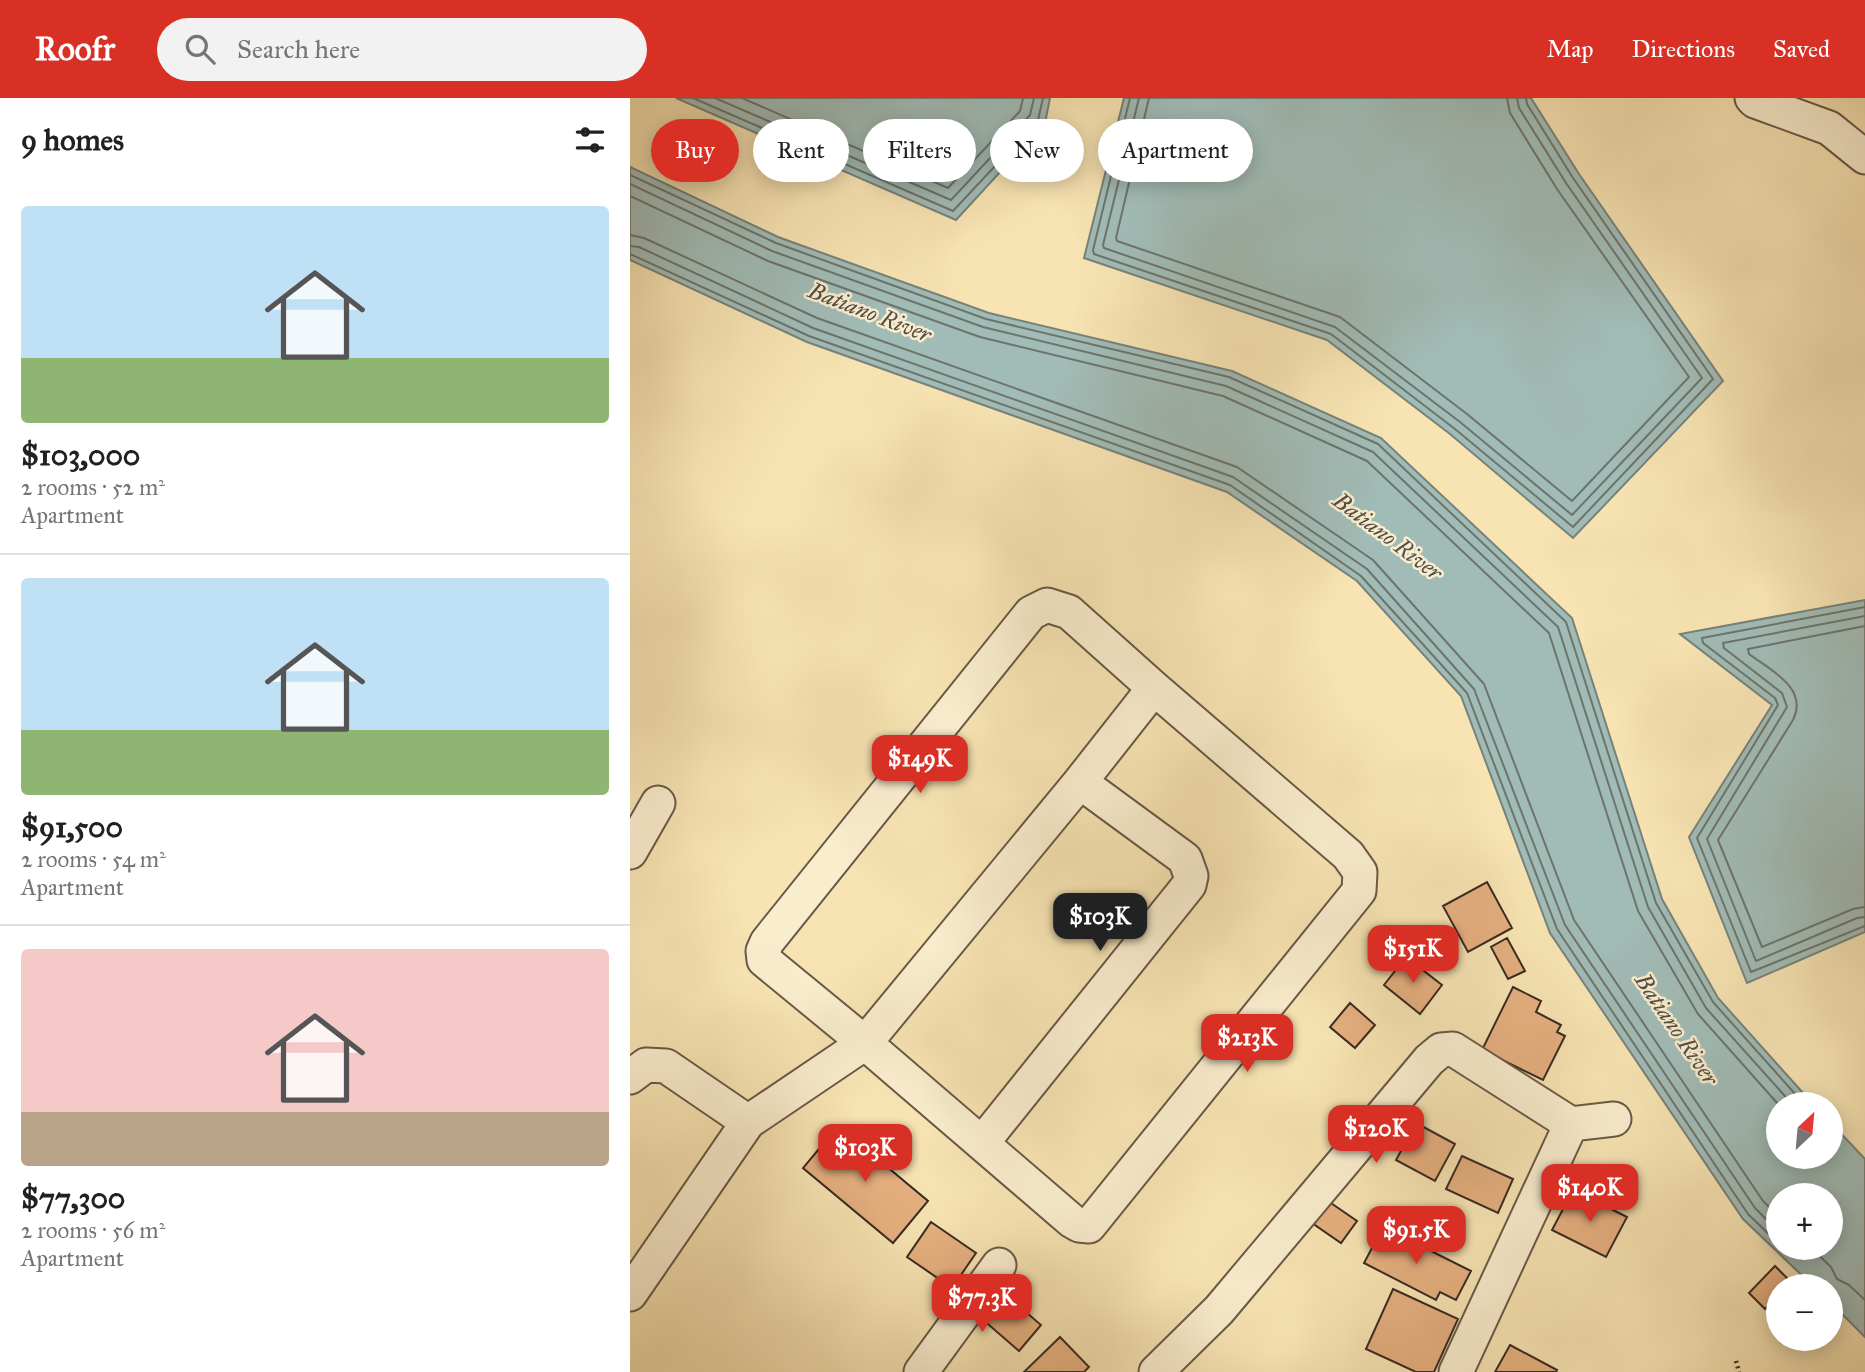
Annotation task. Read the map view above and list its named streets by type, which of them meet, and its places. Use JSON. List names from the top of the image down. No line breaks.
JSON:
{"water":["Batiano River"],"north":"top right","page":{"header":"Roofr","search":"Search here","nav":["Map","Directions","Saved"],"heading":"9 homes","chip":["Buy","Rent","Filters","New","Apartment"],"list":[{"name":"$103,000","note":"2 rooms · 52 m² · Apartment"},{"name":"$91,500","note":"2 rooms · 54 m² · Apartment"},{"name":"$77,300","note":"2 rooms · 56 m² · Apartment"}],"price":["$149K","$103K","$151K","$213K","$120K","$103K","$140K","$91.5K","$77.3K"],"map_buttons":["+","−"]}}
